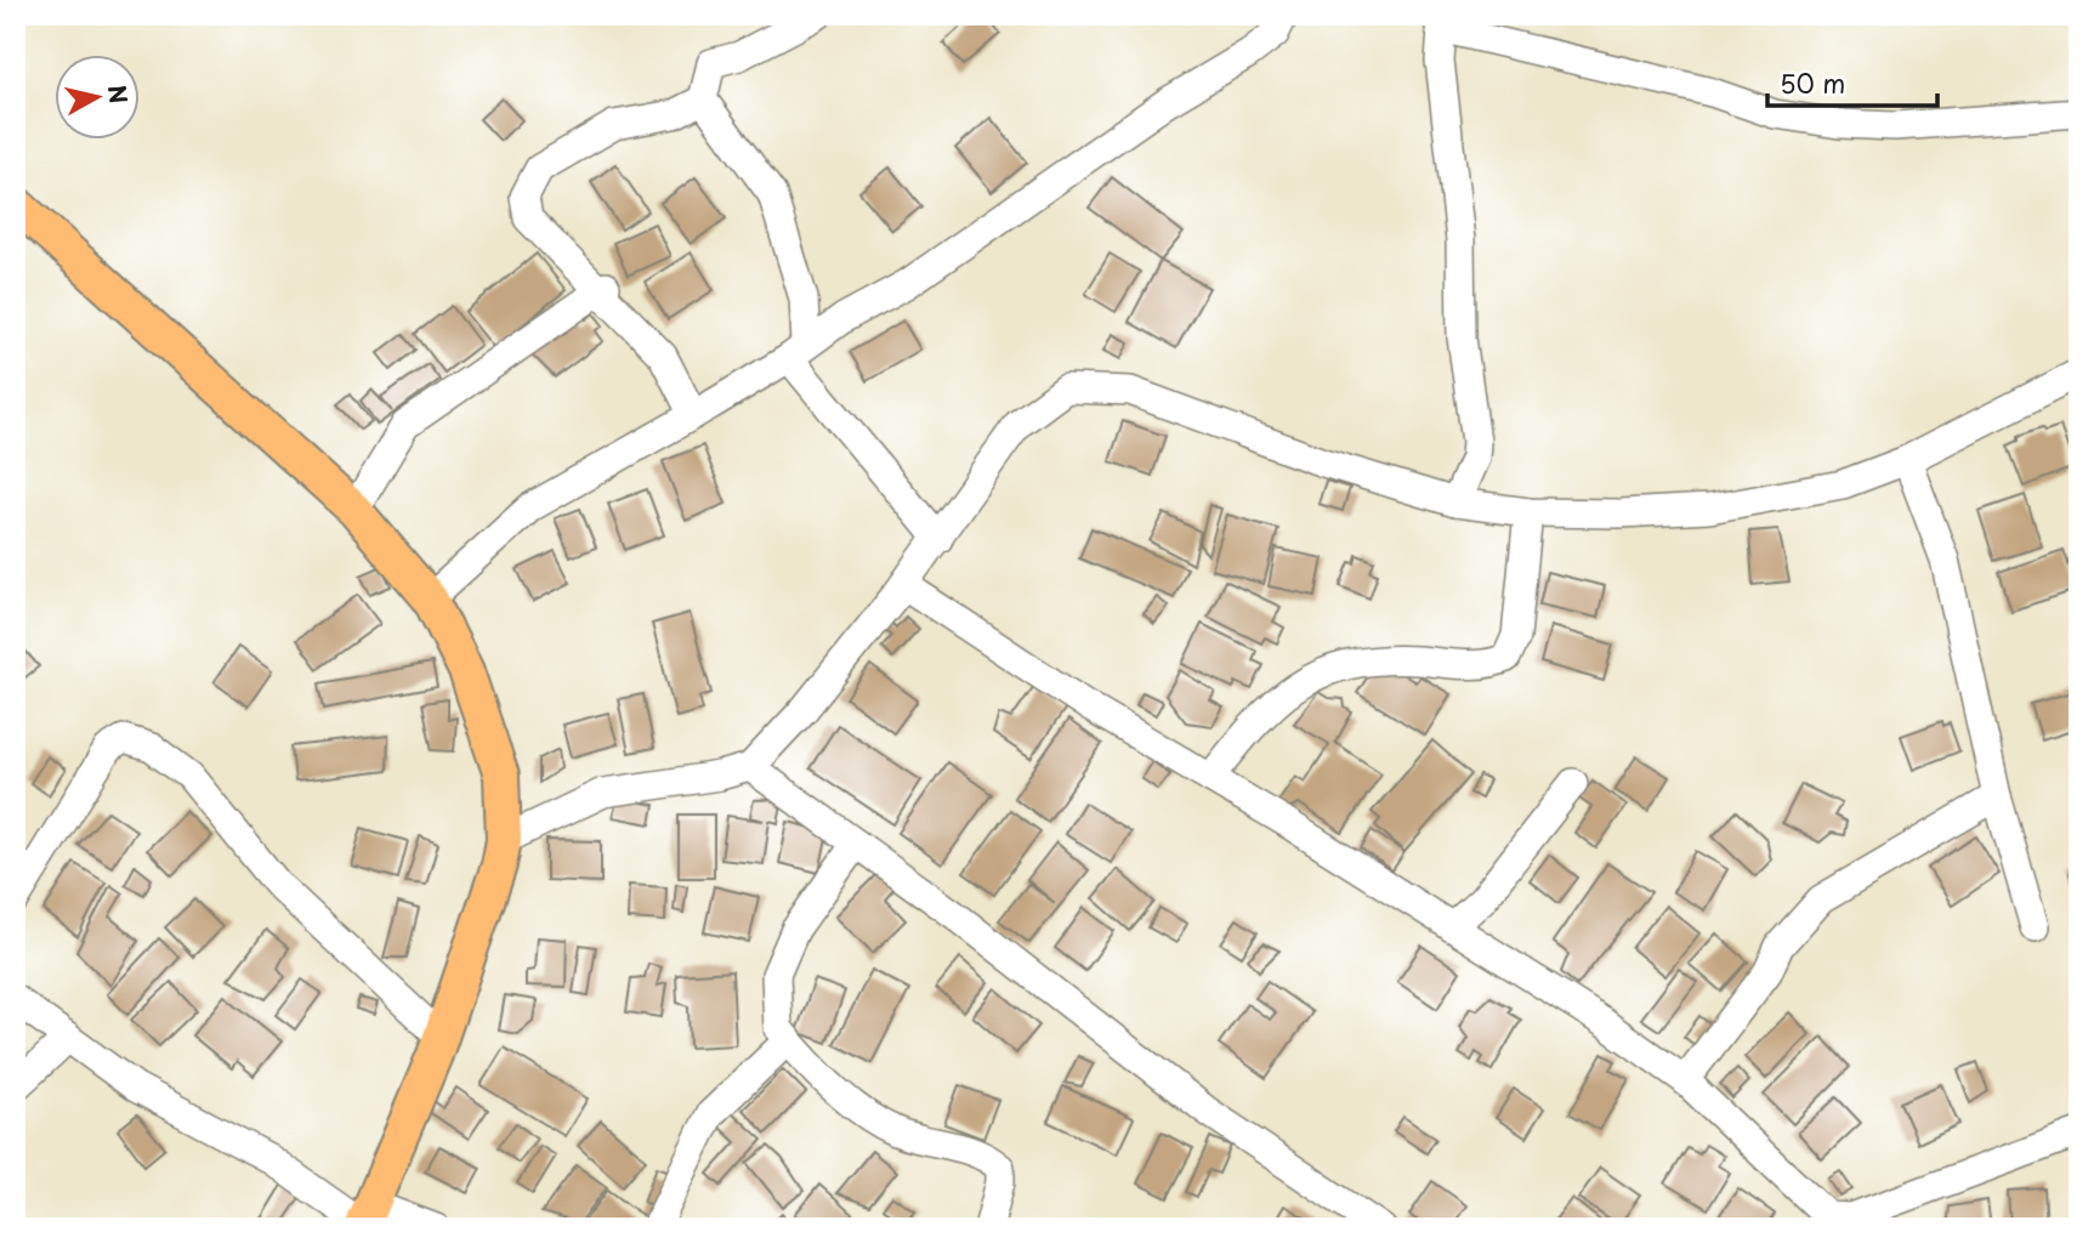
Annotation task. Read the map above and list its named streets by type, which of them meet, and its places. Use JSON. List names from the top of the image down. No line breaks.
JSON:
{"scale_bar":"50 m","north":"right"}
